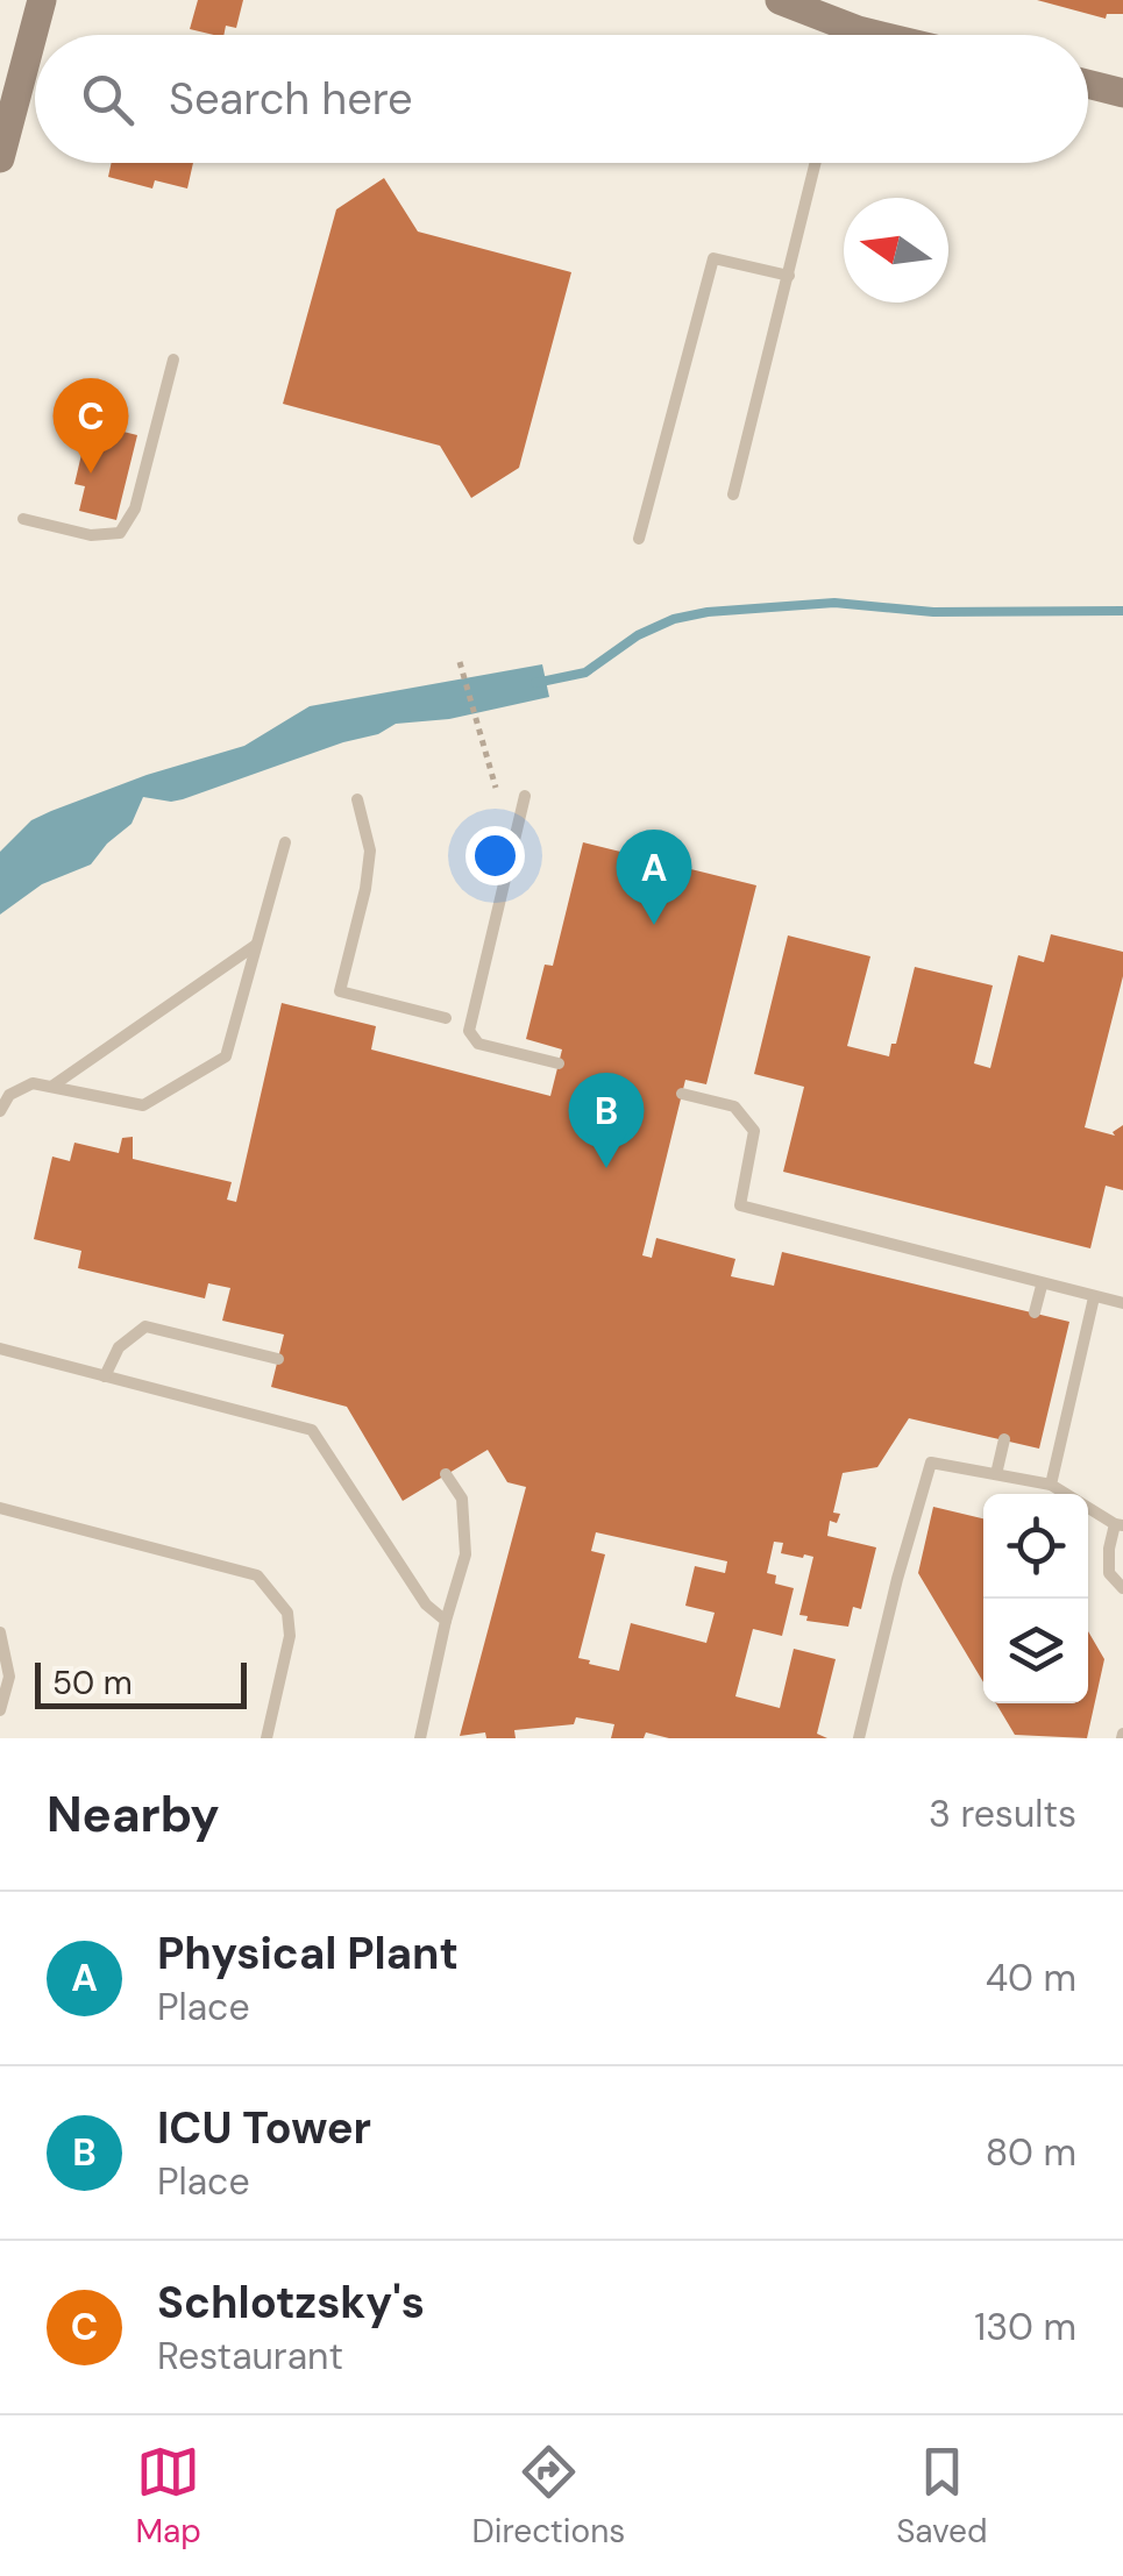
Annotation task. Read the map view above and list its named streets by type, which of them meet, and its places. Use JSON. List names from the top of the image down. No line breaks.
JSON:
{"scale_bar":"50 m","north":"left","page":{"search":"Search here","pins":["C","A","B"],"scale":"50 m","heading":["Nearby","3 results"],"list":[{"mark":"A","name":"Physical Plant","note":"Place","value":"40 m"},{"mark":"B","name":"ICU Tower","note":"Place","value":"80 m"},{"mark":"C","name":"Schlotzsky's","note":"Restaurant","value":"130 m"}],"nav":["Map","Directions","Saved"]}}
